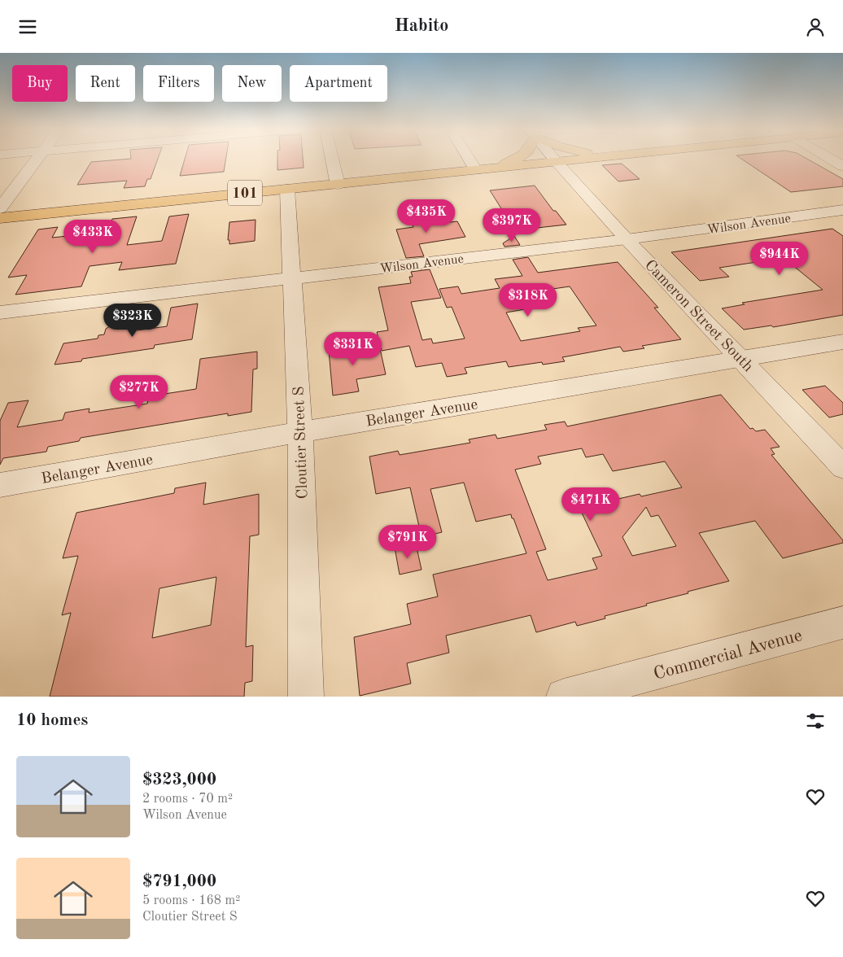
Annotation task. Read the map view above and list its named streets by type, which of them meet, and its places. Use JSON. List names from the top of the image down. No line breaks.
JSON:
{"streets":{"main road":["101"],"street":["Wilson Avenue","Cameron Street South","Belanger Avenue","Cloutier Street S","Commercial Avenue"]},"crossings":[["101","Cameron Street South"],["101","Cloutier Street S"],["Wilson Avenue","Cameron Street South"],["Wilson Avenue","Cloutier Street S"],["Cameron Street South","Belanger Avenue"],["Belanger Avenue","Cloutier Street S"]],"page":{"header":"Habito","chip":["Buy","Rent","Filters","New","Apartment"],"price":["$435K","$397K","$433K","$944K","$318K","$323K","$331K","$277K","$471K","$791K"],"heading":"10 homes","list":[{"name":"$323,000","note":"2 rooms · 70 m² · Wilson Avenue"},{"name":"$791,000","note":"5 rooms · 168 m² · Cloutier Street S"}]}}
